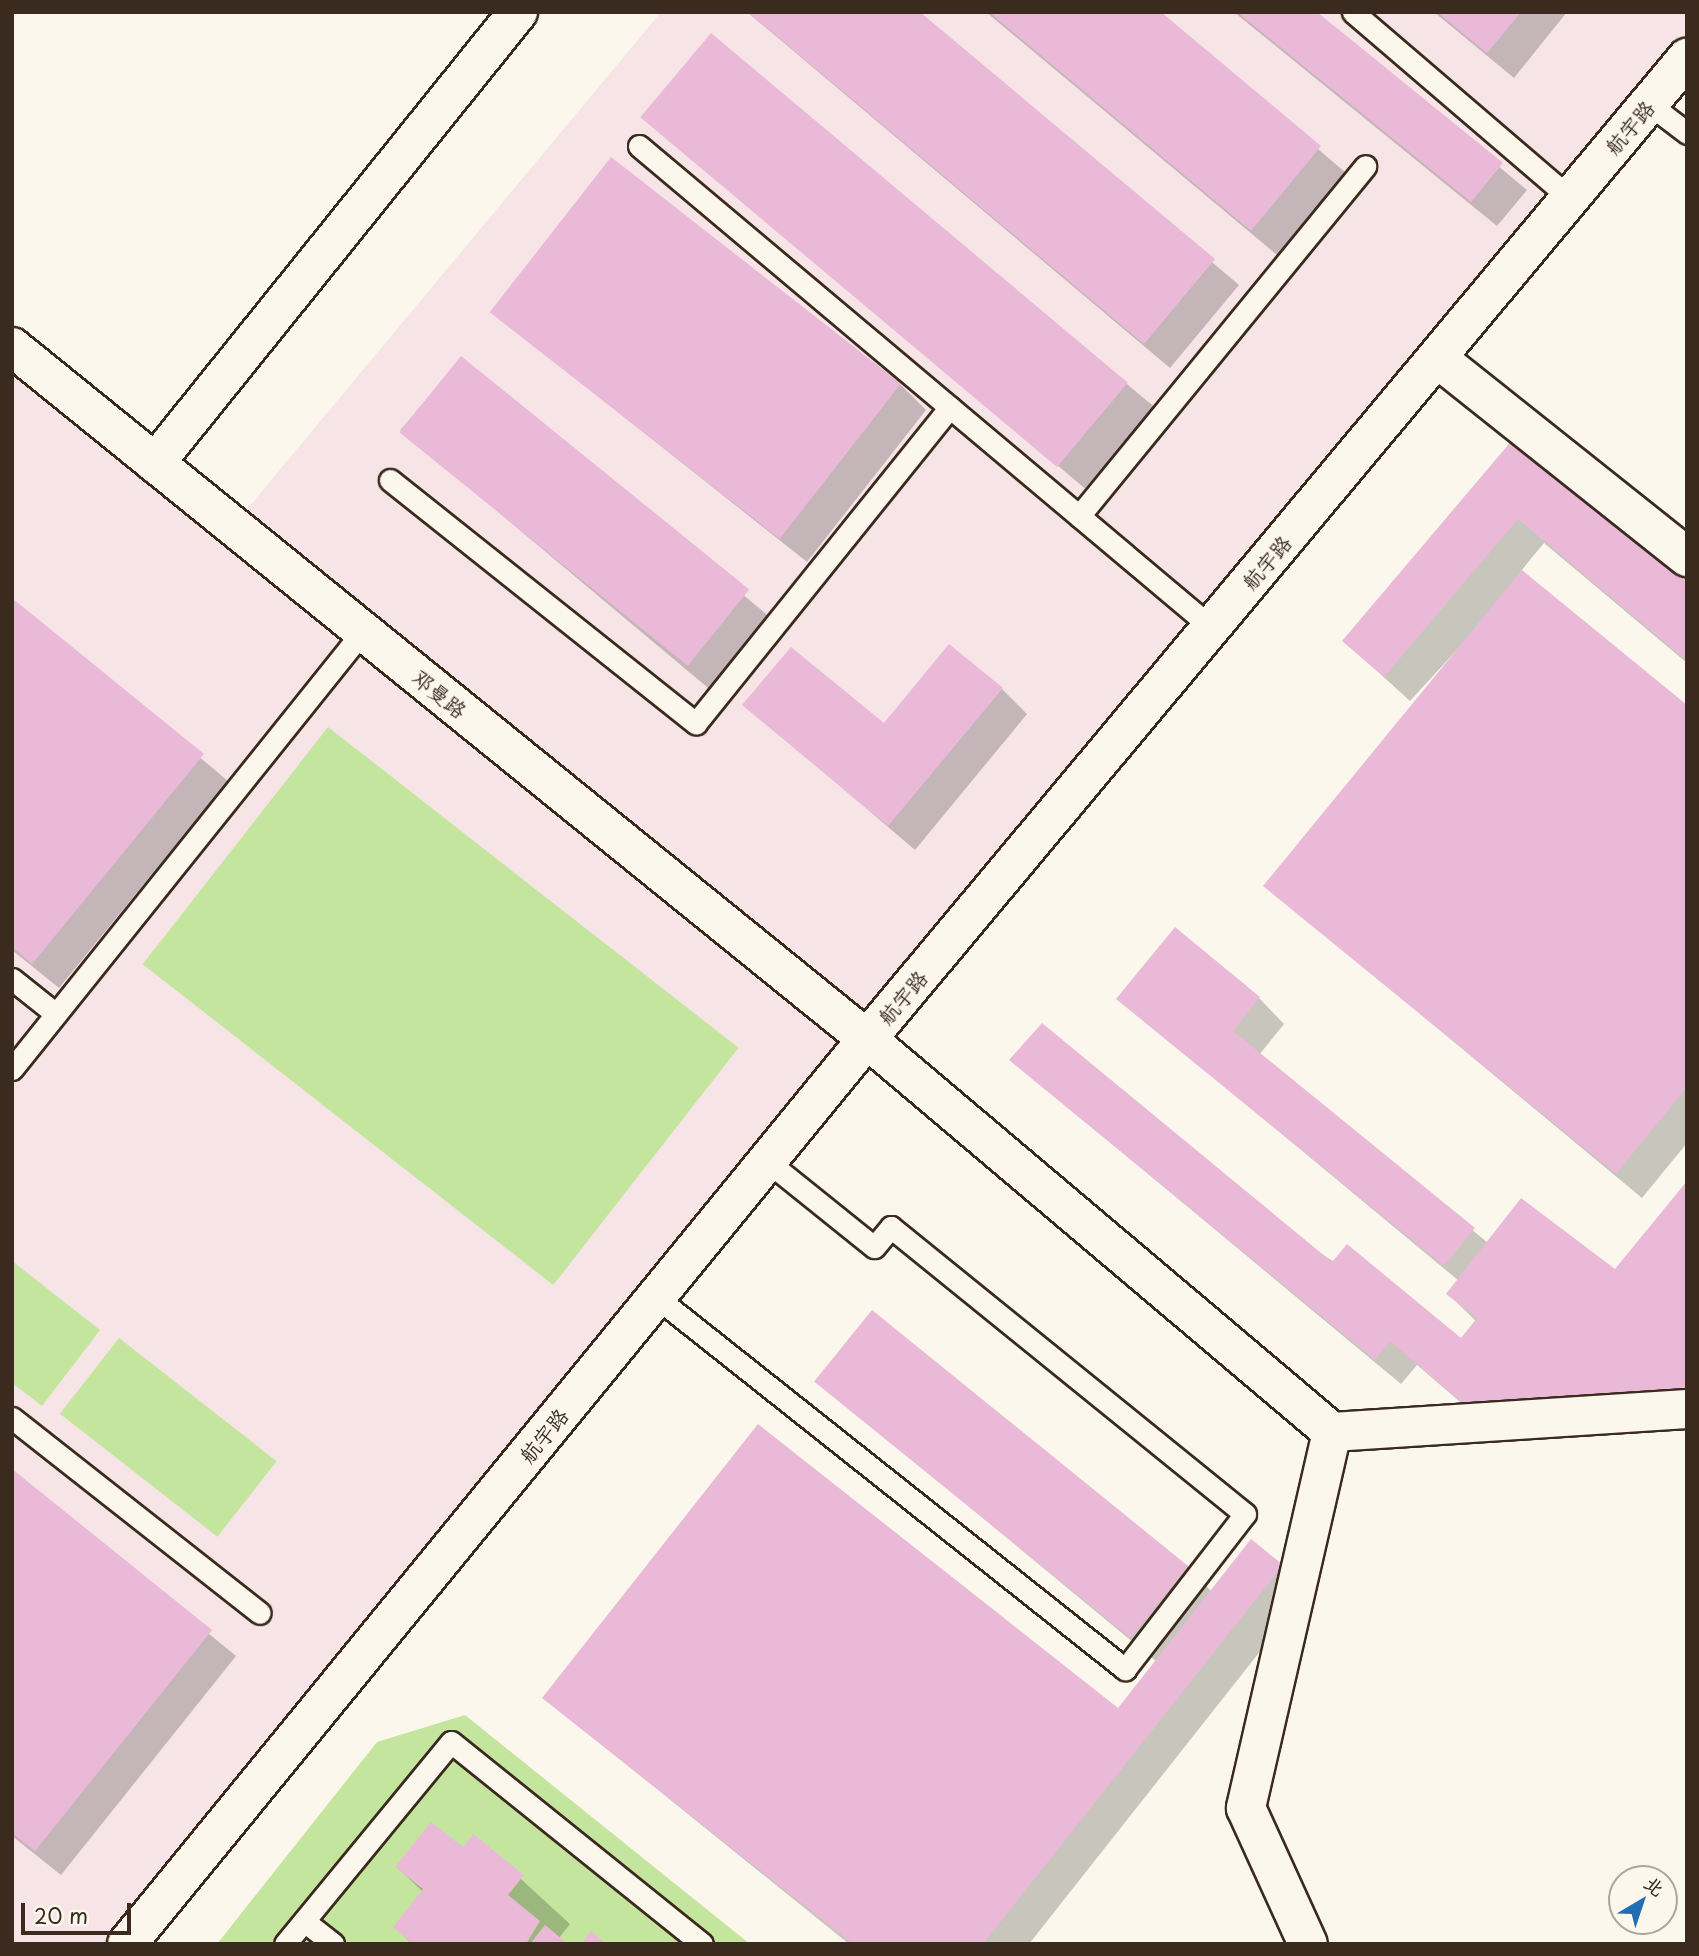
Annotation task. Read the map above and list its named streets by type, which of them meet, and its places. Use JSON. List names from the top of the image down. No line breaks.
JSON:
{"streets":{"street":["航宇路","邓曼路"]},"crossings":[["航宇路","邓曼路"]],"scale_bar":"20 m","north":"top right"}
